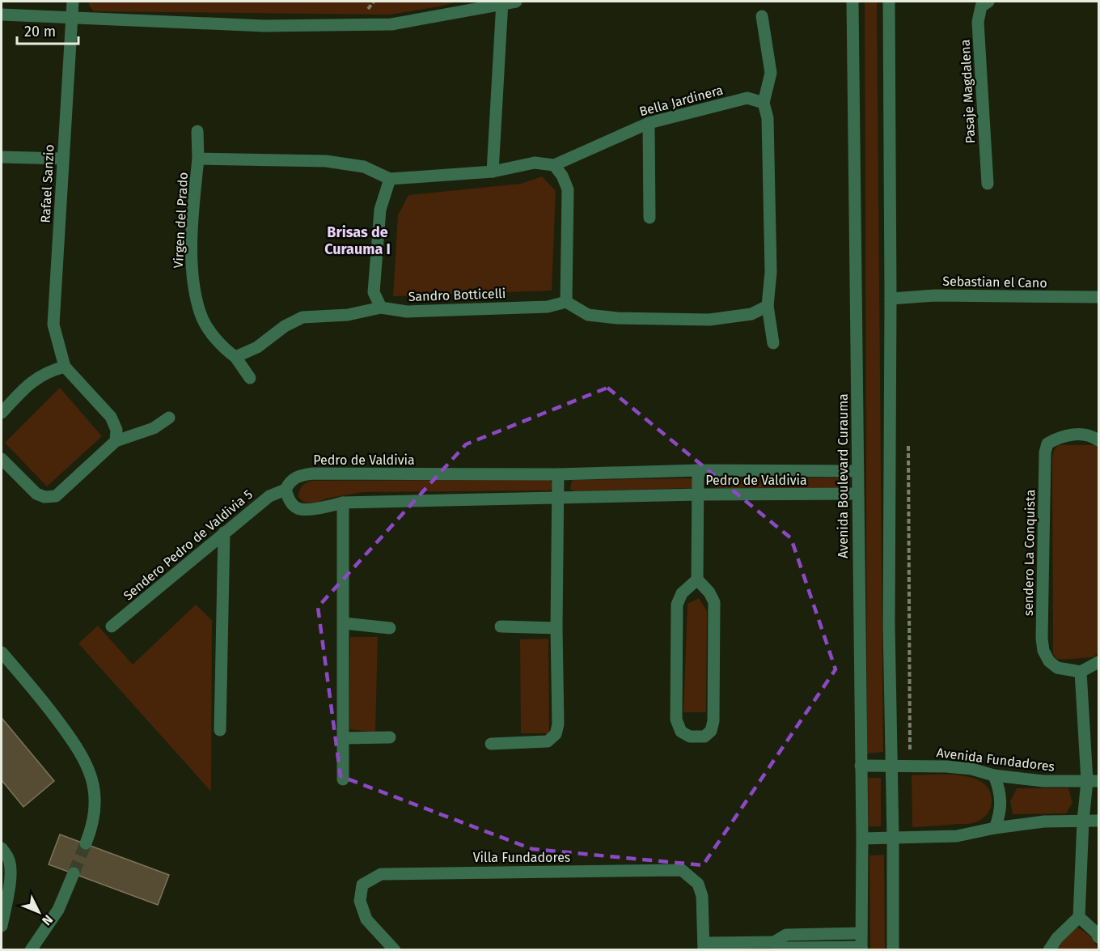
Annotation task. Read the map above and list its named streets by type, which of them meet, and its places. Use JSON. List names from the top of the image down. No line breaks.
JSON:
{"streets":{"street":["Pasaje Magdalena","Bella Jardinera","Rafael Sanzio","Virgen del Prado","Sebastian el Cano","Sandro Botticelli","Pedro de Valdivia","Avenida Boulevard Curauma","Sendero Pedro de Valdivia 5","sendero La Conquista","Avenida Fundadores","Villa Fundadores"]},"crossings":[["Pedro de Valdivia","Avenida Boulevard Curauma"],["Pedro de Valdivia","Sendero Pedro de Valdivia 5"],["Avenida Boulevard Curauma","Avenida Fundadores"],["Avenida Boulevard Curauma","Villa Fundadores"]],"districts":["Brisas de Curauma I"],"scale_bar":"20 m","north":"bottom right"}
